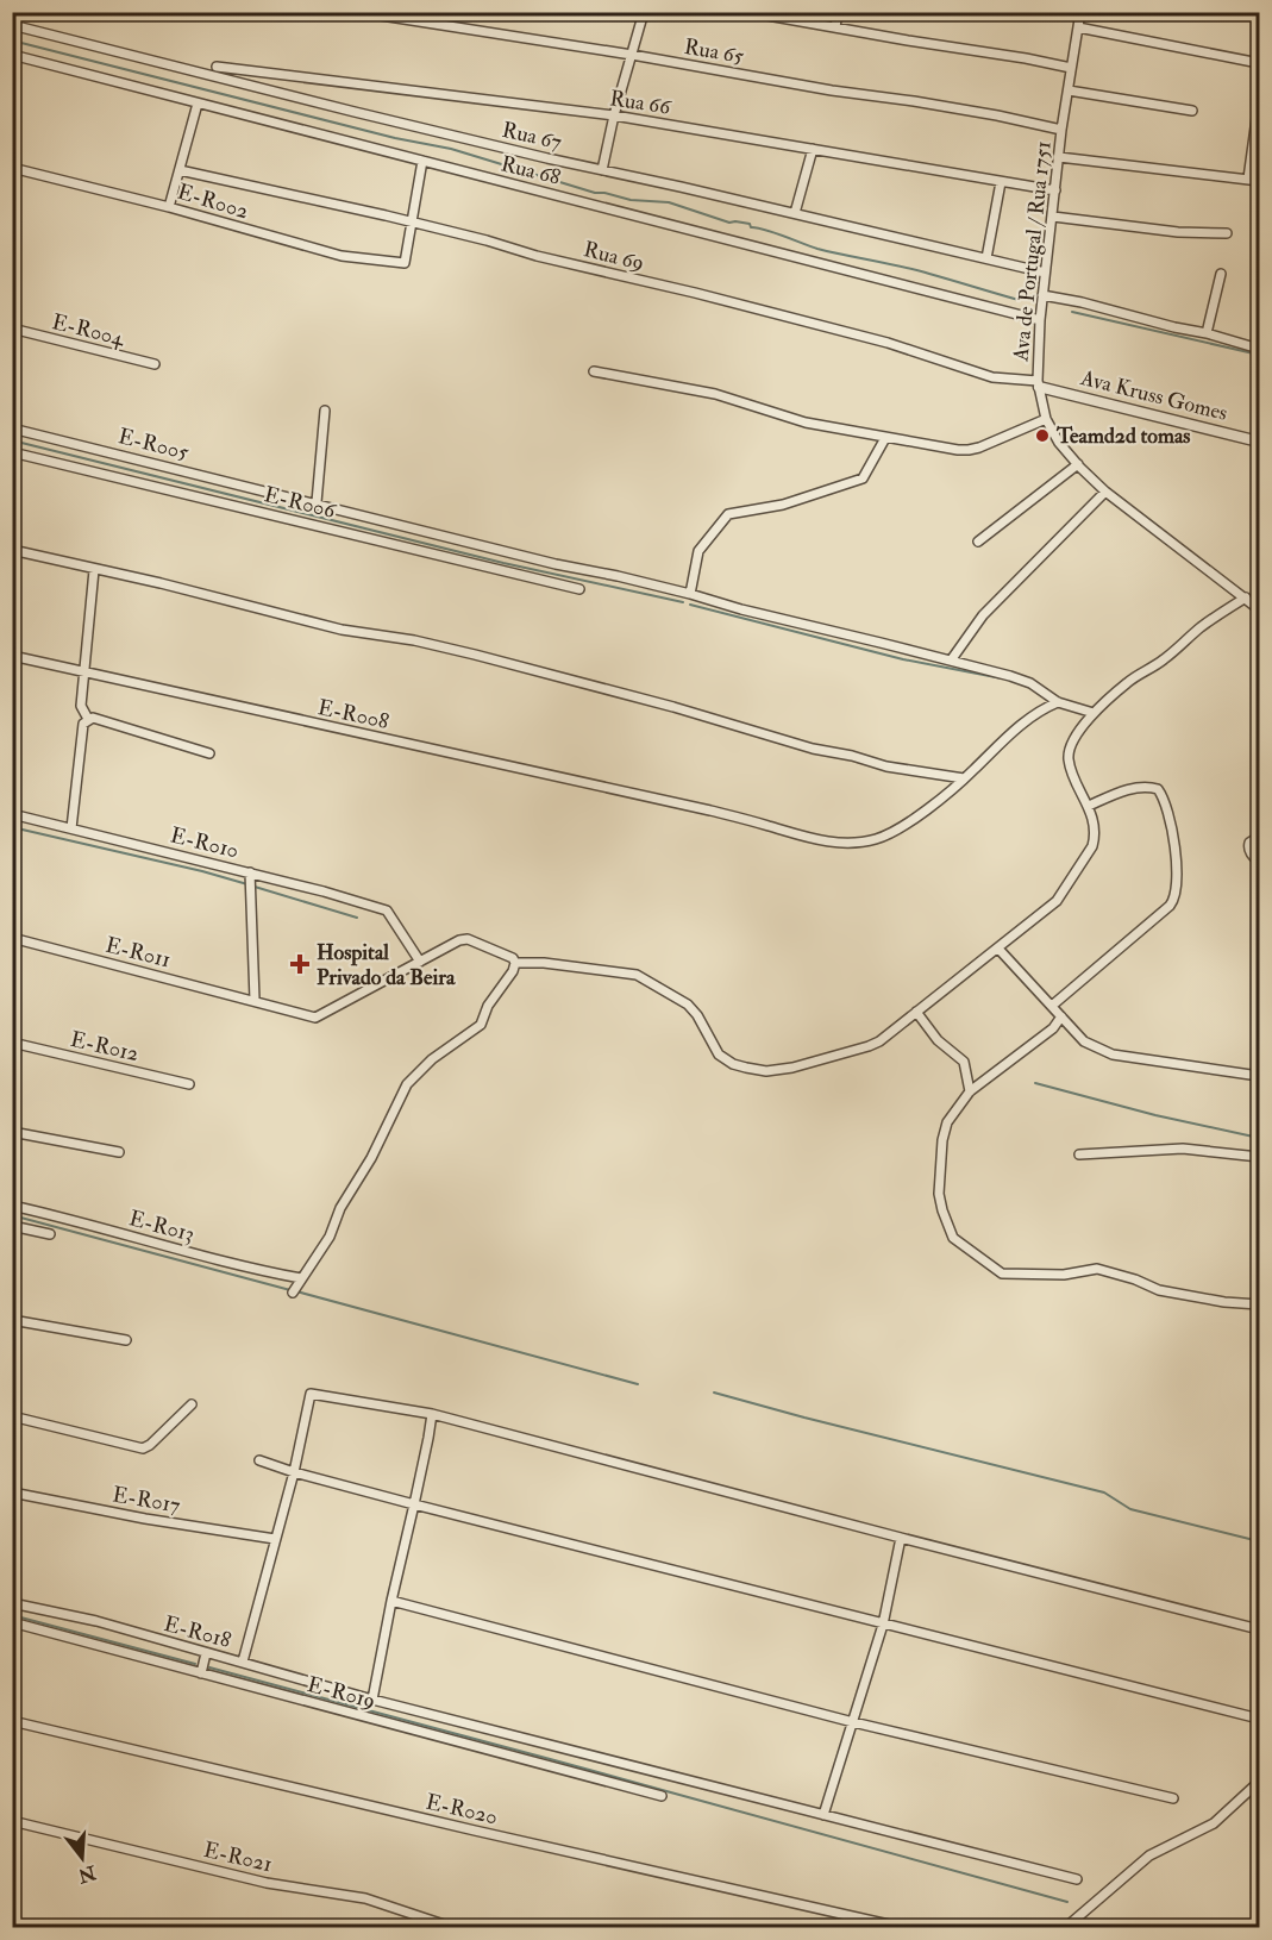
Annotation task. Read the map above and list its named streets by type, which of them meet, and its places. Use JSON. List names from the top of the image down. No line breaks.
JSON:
{"streets":{"street":["Rua 65","Rua 66","Rua 67","Rua 68","E-R002","Ava de Portugal / Rua 1751","Rua 69","E-R004","Ava Kruss Gomes","E-R005","E-R006","E-R008","E-R010","E-R011","E-R012","E-R013","E-R017","E-R018","E-R019","E-R020","E-R021"]},"crossings":[["Rua 65","Ava de Portugal / Rua 1751"],["Rua 66","Ava de Portugal / Rua 1751"],["Rua 67","Ava de Portugal / Rua 1751"],["Rua 68","Ava de Portugal / Rua 1751"],["E-R002","Rua 69"],["Ava de Portugal / Rua 1751","Rua 69"],["Ava de Portugal / Rua 1751","Ava Kruss Gomes"],["Rua 69","Ava Kruss Gomes"],["E-R010","E-R011"]],"places":{"other":["Teamd2d tomas"],"health":["Hospital Privado da Beira"]},"north":"bottom"}
